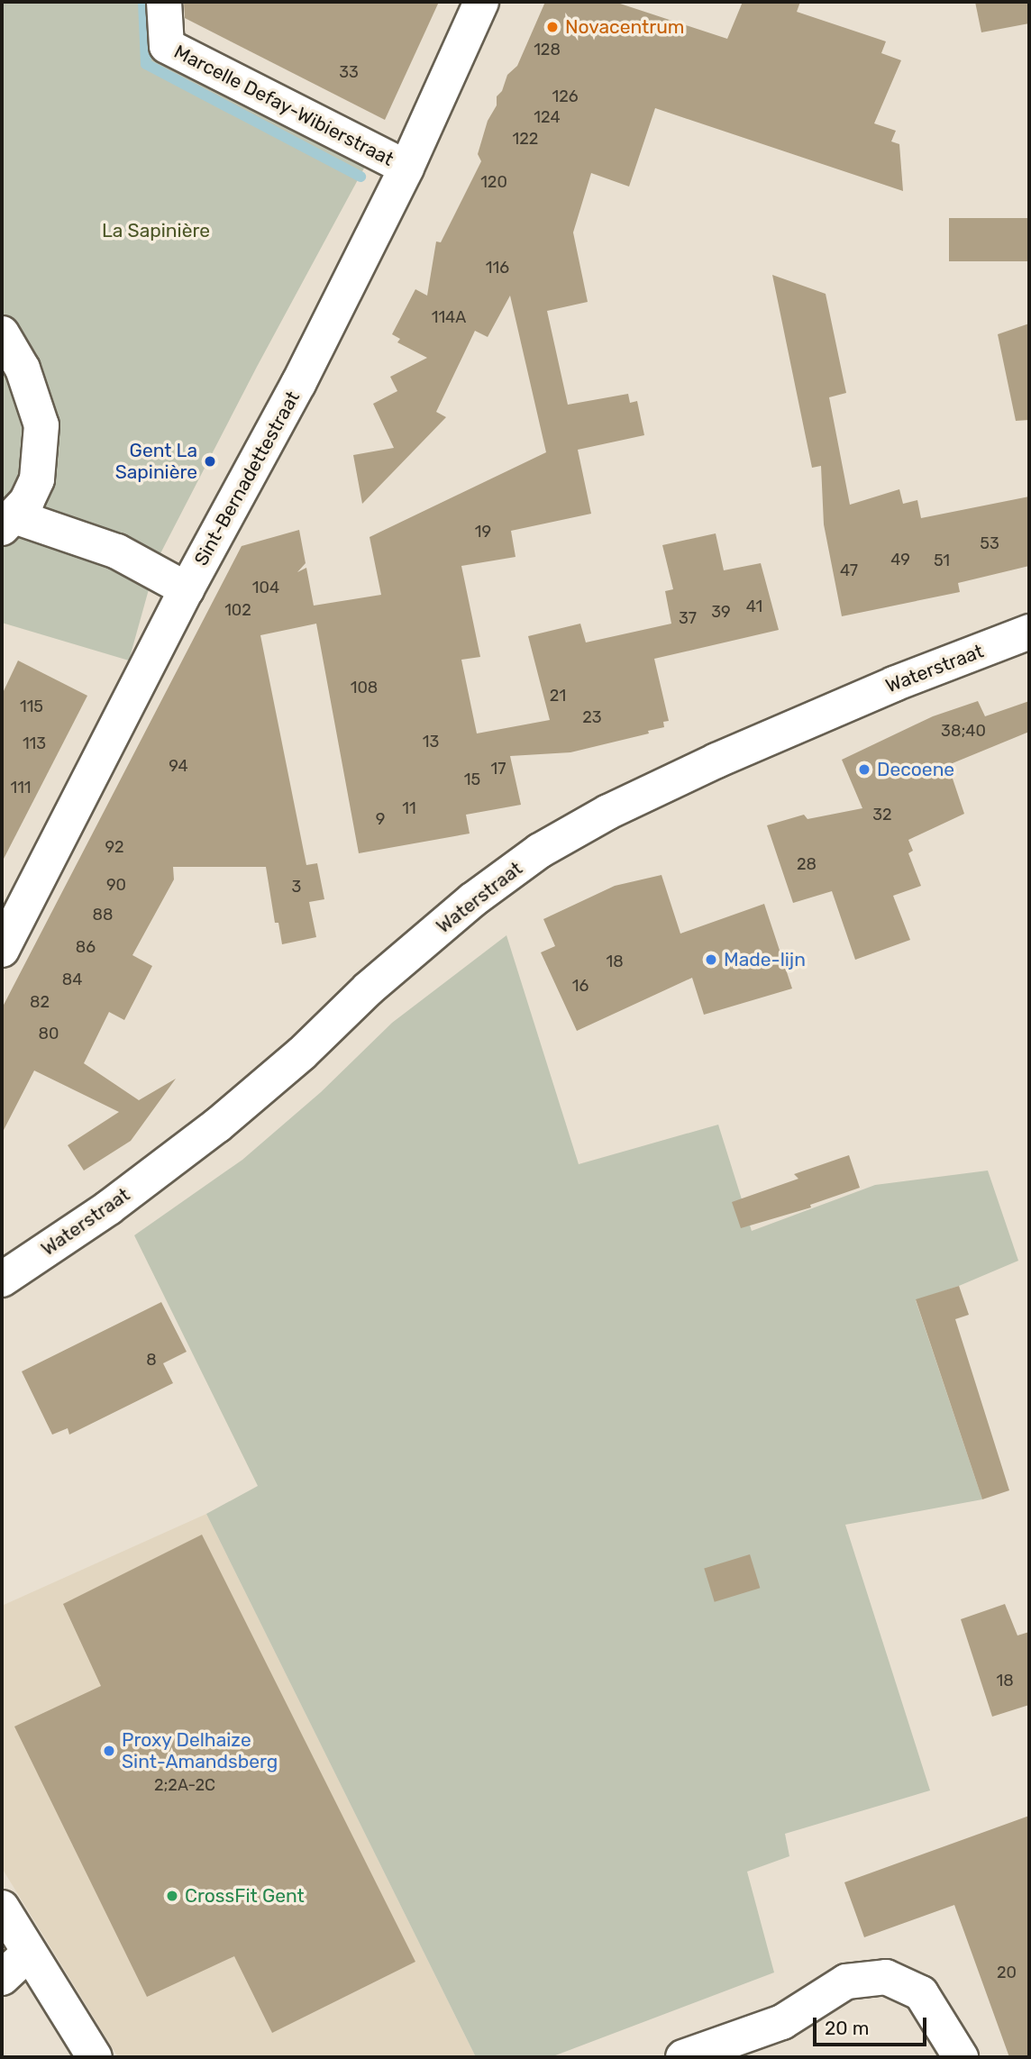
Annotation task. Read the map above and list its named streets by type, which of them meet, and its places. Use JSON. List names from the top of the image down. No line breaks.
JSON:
{"streets":{"street":["Marcelle Defay-Wibierstraat","Sint-Bernadettestraat","Waterstraat"]},"crossings":[["Marcelle Defay-Wibierstraat","Sint-Bernadettestraat"]],"parks":["La Sapinière"],"places":["Novacentrum","Gent La Sapinière","Decoene","Made-lijn","Proxy Delhaize Sint-Amandsberg","CrossFit Gent"],"house_numbers":["128","33","126","124","122","120","116","114A","19","53","49","51","47","104","41","102","39","37","108","21","115","23","38;40","13","113","94","17","15","111","11","32","9","92","28","90","3","88","86","18","84","16","82","80","8","18","2;2A-2C","20"],"scale_bar":"20 m"}
